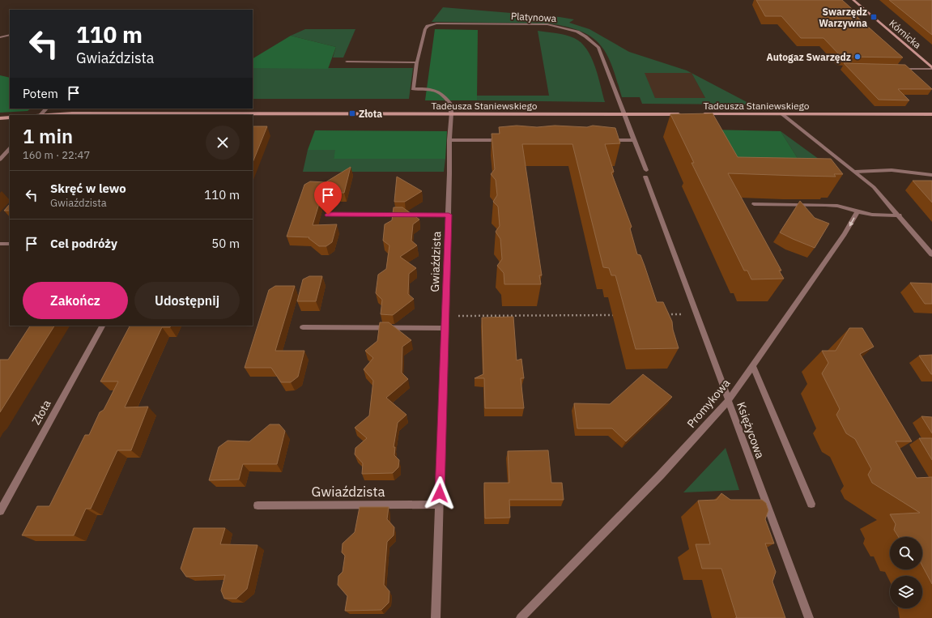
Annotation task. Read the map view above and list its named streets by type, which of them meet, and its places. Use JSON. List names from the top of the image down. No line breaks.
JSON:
{"streets":{"street":["Platynowa","Kórnicka","Tadeusza Staniewskiego","Gwiaździsta","Promykowa","Złota","Księżycowa"]},"crossings":[["Platynowa","Tadeusza Staniewskiego"],["Platynowa","Gwiaździsta"],["Platynowa","Księżycowa"],["Tadeusza Staniewskiego","Gwiaździsta"],["Promykowa","Księżycowa"]],"one_way":["Promykowa"],"places":{"transit":["Swarzędz Warzywna","Złota"],"other":["Autogaz Swarzędz"]},"page":{"turn":["110 m","Gwiaździsta"],"then":"Potem","heading":["1 min","160 m · 22:47"],"list":[{"name":"Skręć w lewo","note":"Gwiaździsta","value":"110 m"},{"name":"Cel podróży","value":"50 m"}],"buttons":["Zakończ","Udostępnij"]}}
